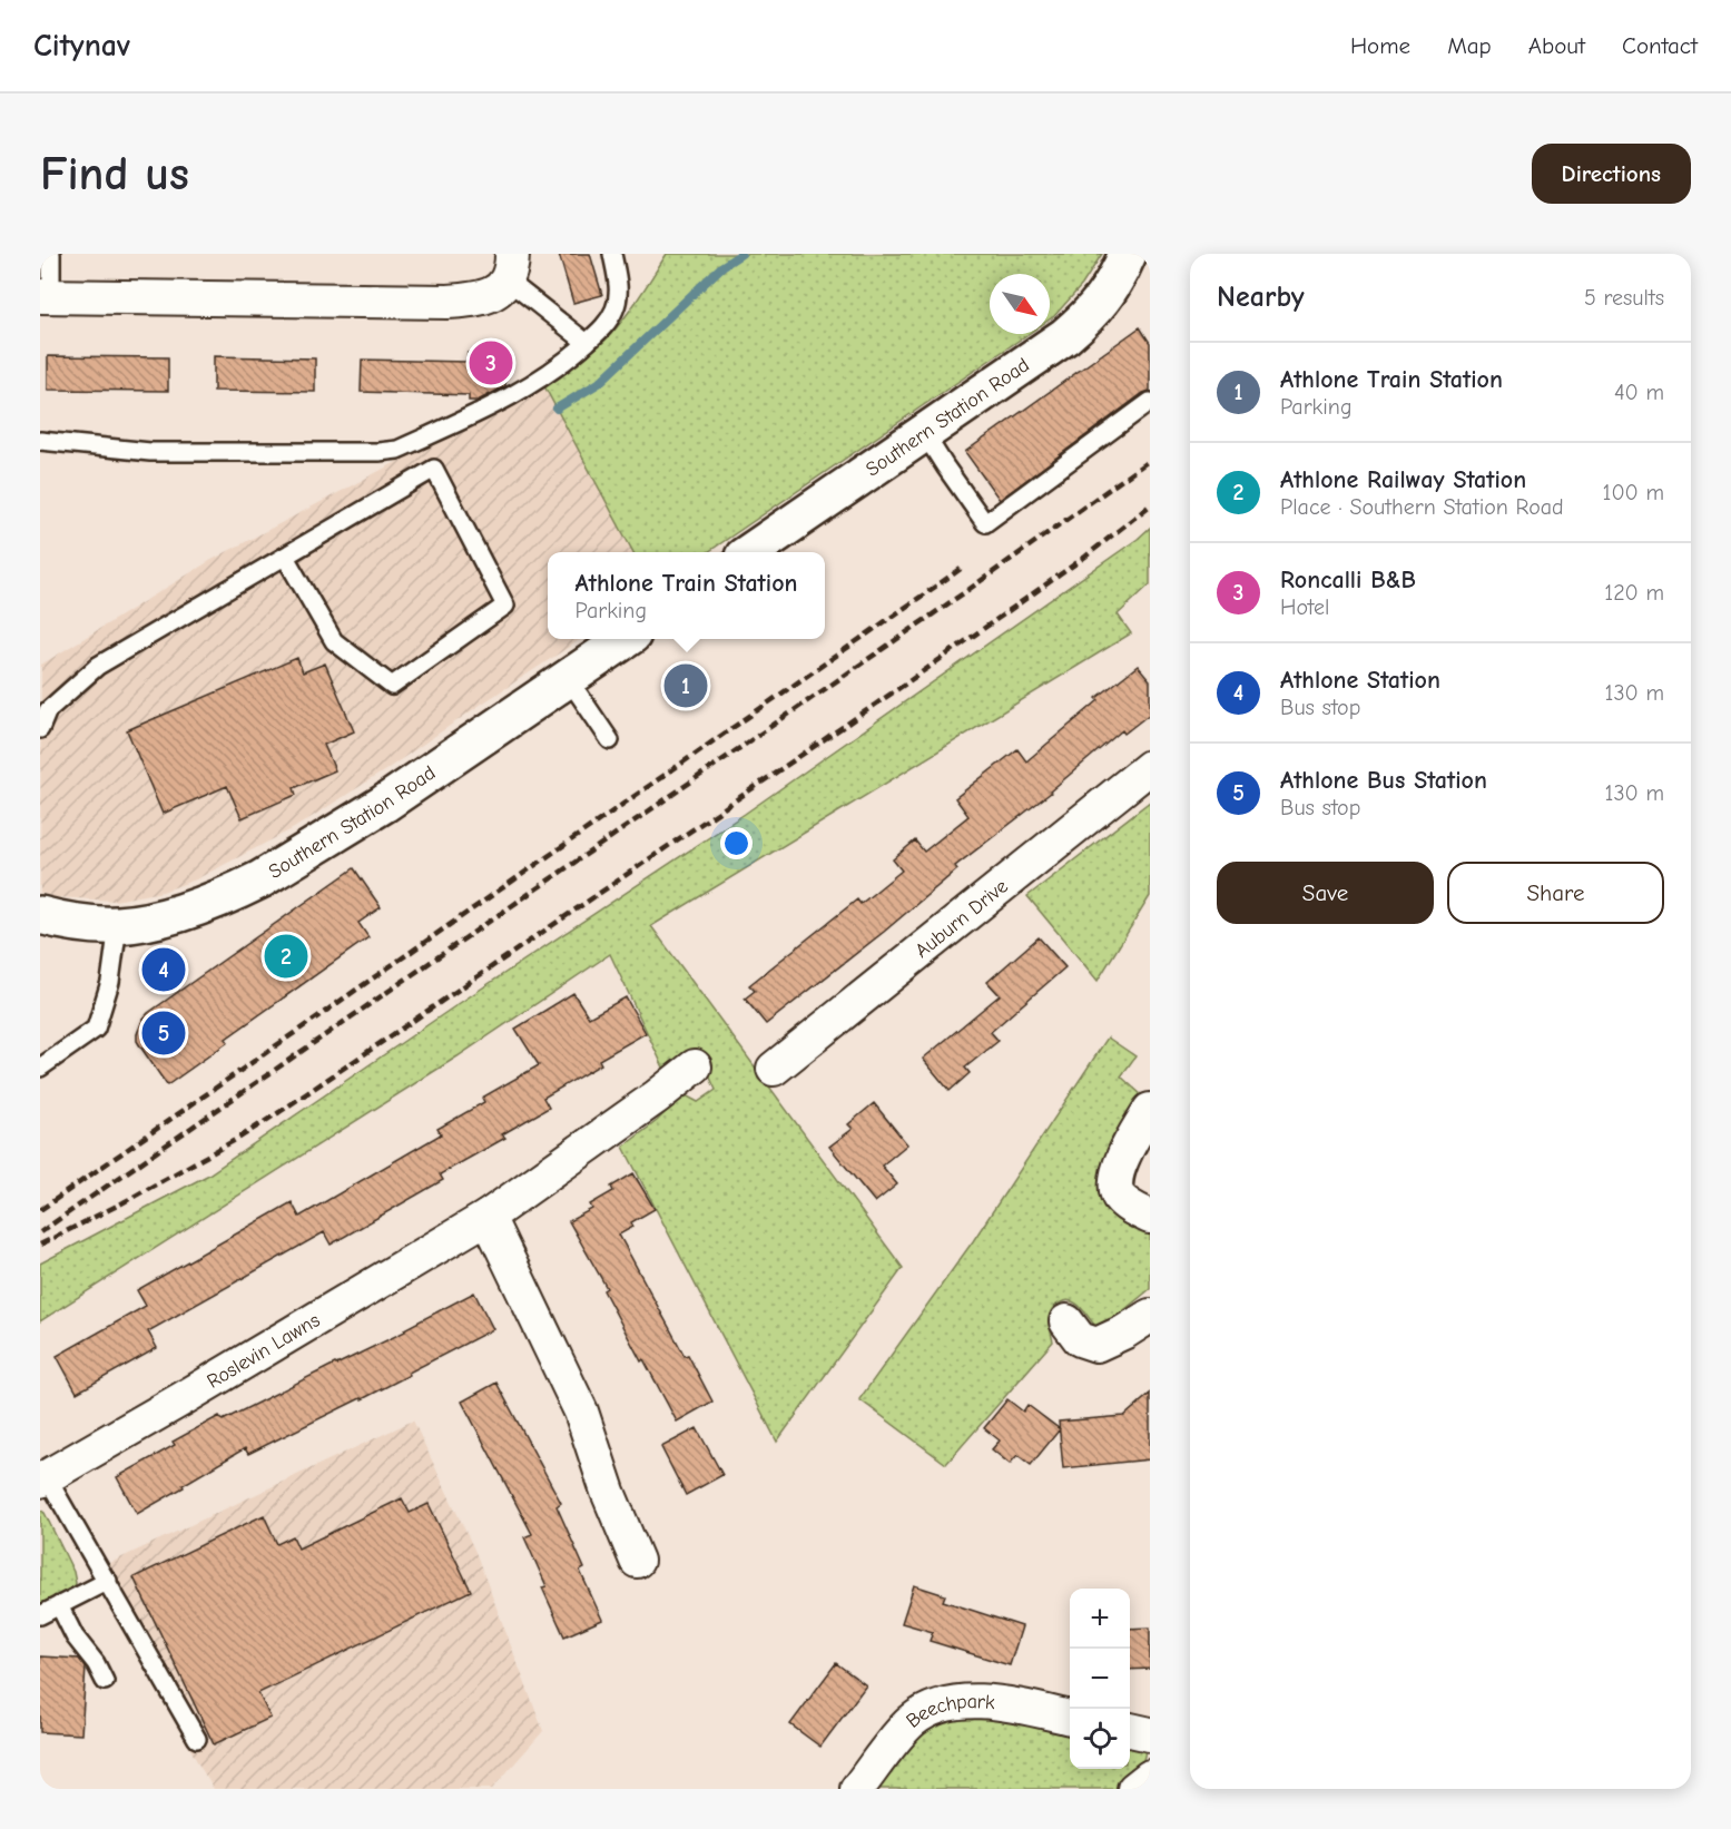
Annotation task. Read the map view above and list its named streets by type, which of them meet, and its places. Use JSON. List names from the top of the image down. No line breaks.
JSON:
{"streets":{"street":["Southern Station Road","Auburn Drive","Roslevin Lawns","Beechpark"]},"north":"bottom right","page":{"header":"Citynav","nav":["Home","Map","About","Contact"],"buttons":["Directions",["Save","Share"]],"title":"Find us","heading":["Nearby","5 results"],"pins":["3","1","2","4","5"],"list":[{"mark":"1","name":"Athlone Train Station","note":"Parking","value":"40 m"},{"mark":"2","name":"Athlone Railway Station","note":"Place · Southern Station Road","value":"100 m"},{"mark":"3","name":"Roncalli B&B","note":"Hotel","value":"120 m"},{"mark":"4","name":"Athlone Station","note":"Bus stop","value":"130 m"},{"mark":"5","name":"Athlone Bus Station","note":"Bus stop","value":"130 m"}],"popup":["Athlone Train Station","Parking"],"map_buttons":["+","−"]}}
